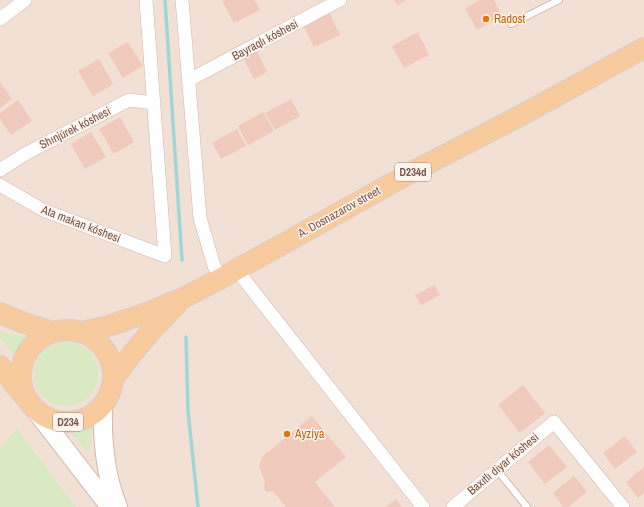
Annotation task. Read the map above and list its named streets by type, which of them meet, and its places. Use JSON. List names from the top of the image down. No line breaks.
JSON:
{"streets":{"main road":["D234d","A. Dosnazarov street","D234"],"street":["Bayraqlı kóshesi","Shınjúrek kóshesi","Ata makan kóshesi","Baxıtlı diyar kóshesi"]},"crossings":[["Shınjúrek kóshesi","Ata makan kóshesi"],["D234d","A. Dosnazarov street"],["D234d","D234"]],"places":["Radost","Ayziya"]}
